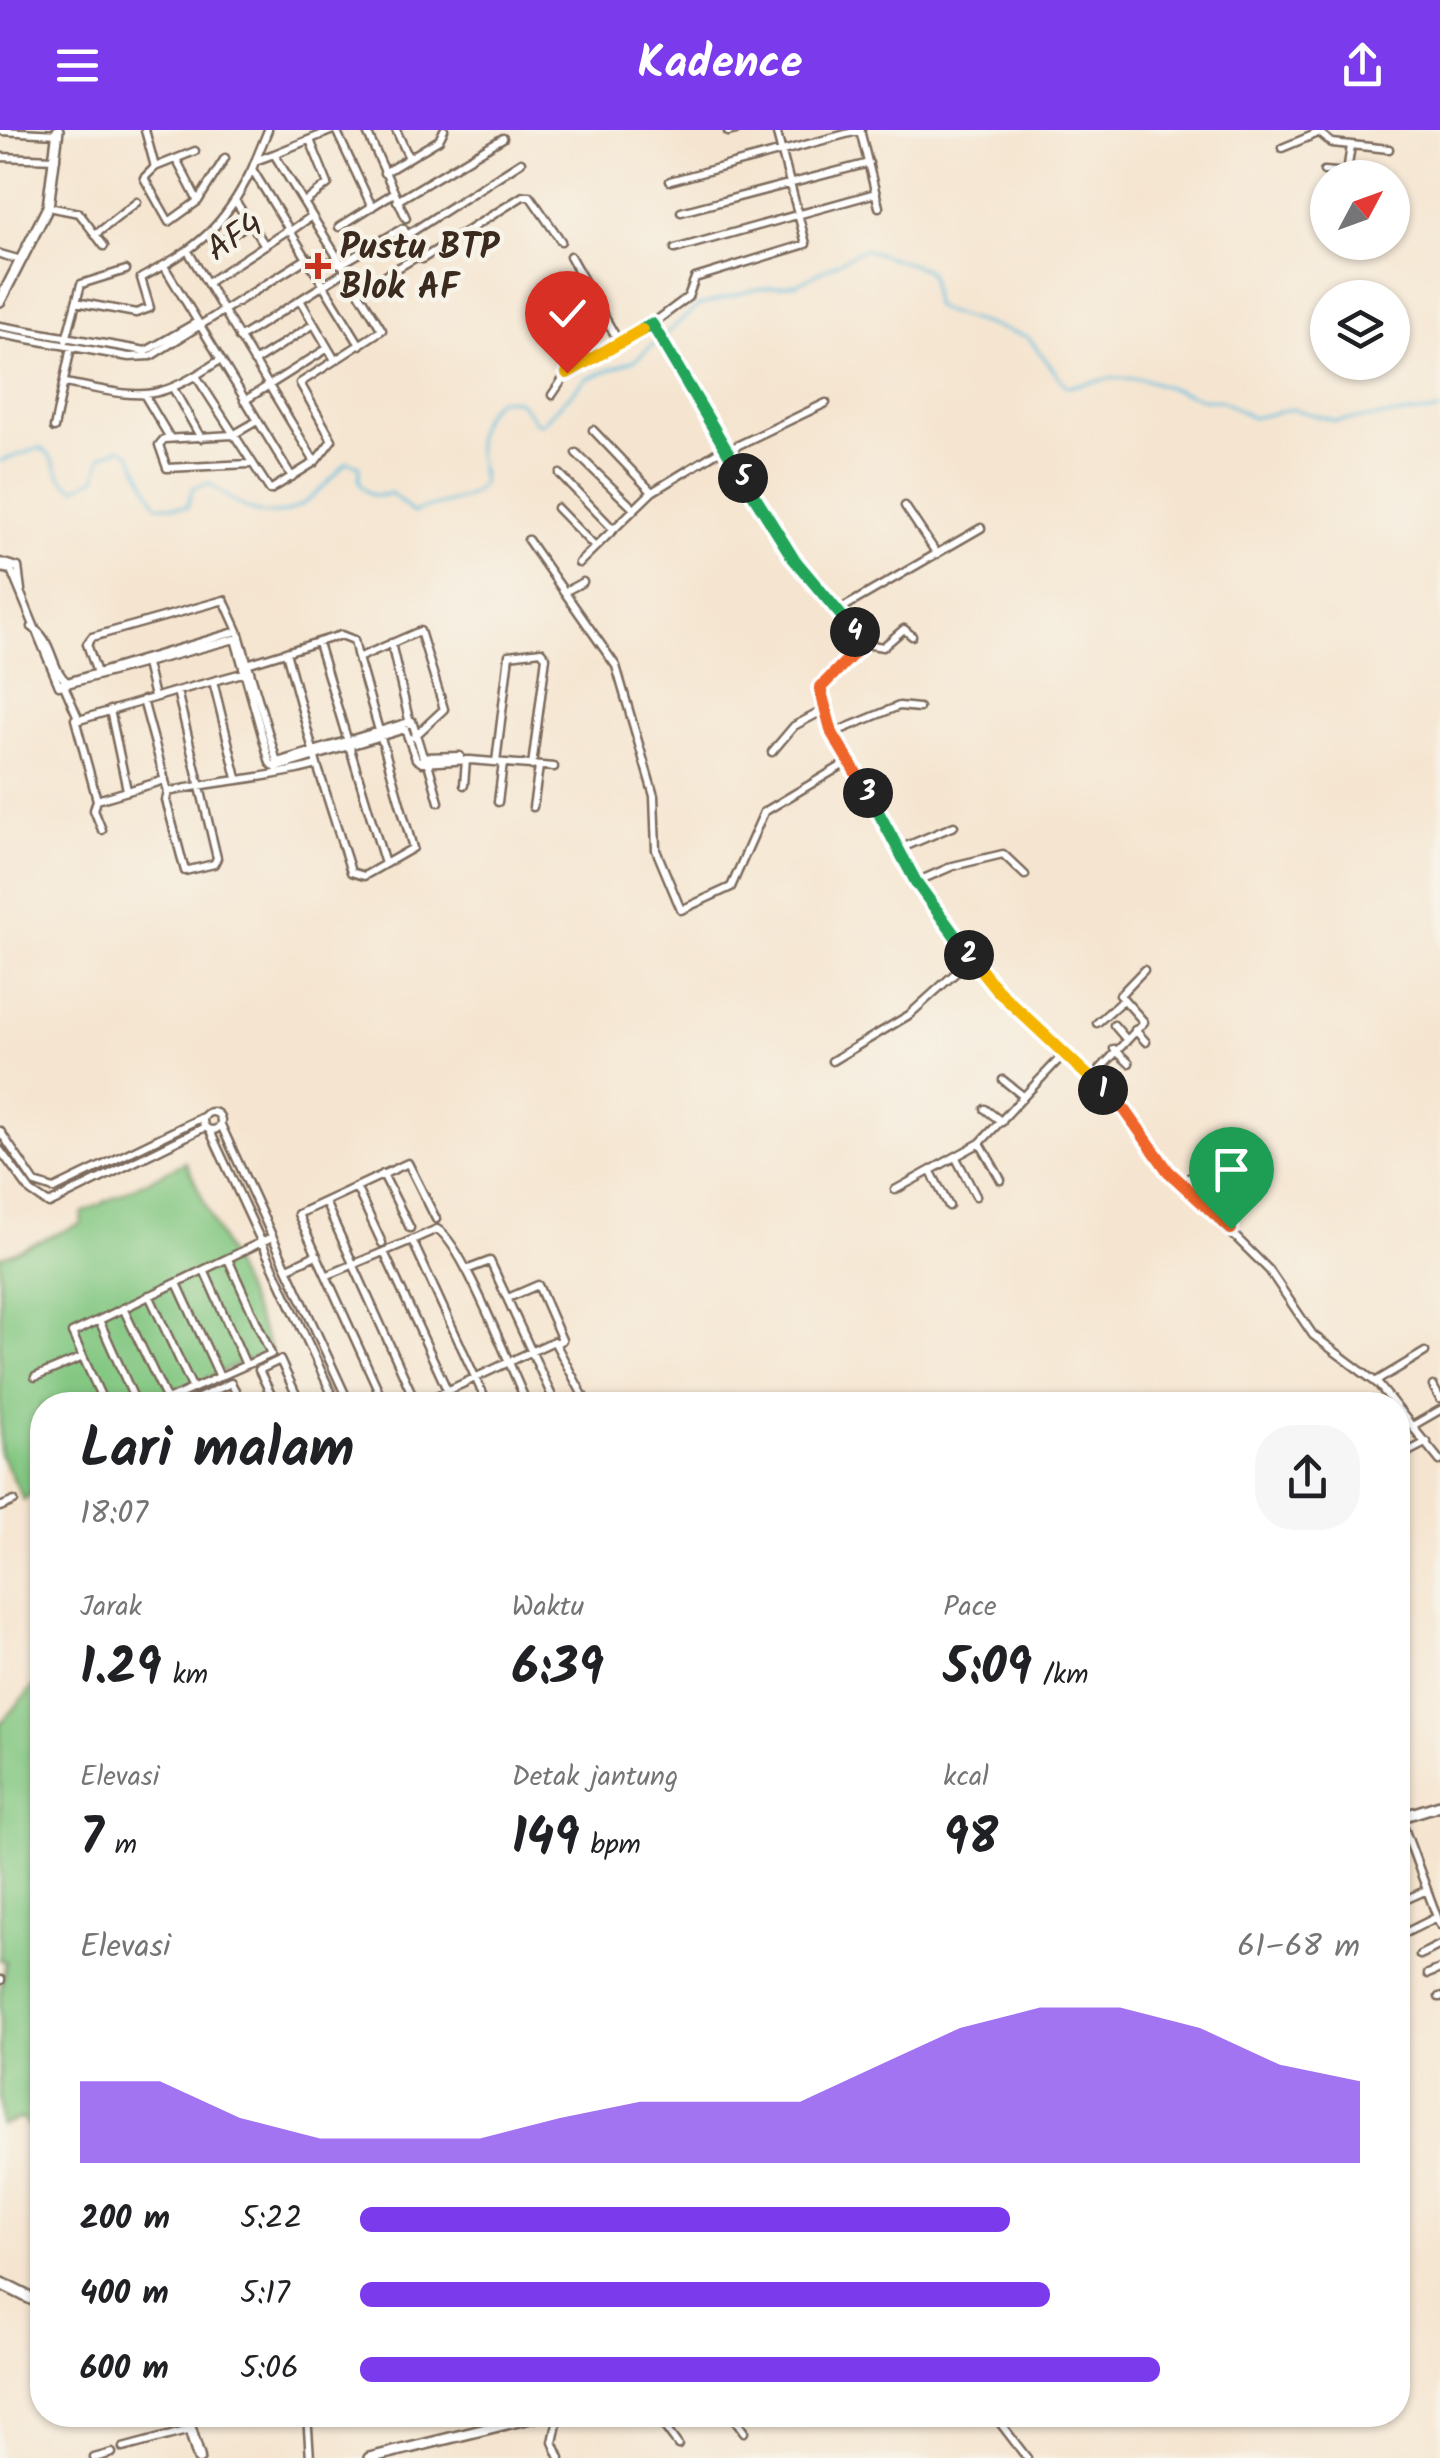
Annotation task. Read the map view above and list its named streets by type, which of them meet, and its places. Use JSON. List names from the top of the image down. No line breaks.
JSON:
{"streets":{"street":["AF4"]},"places":{"health":["Pustu BTP Blok AF"]},"north":"top right","page":{"header":"Kadence","pins":["5","4","3","2","1"],"heading":["Lari malam","18:07"],"stats":[["Jarak","1.29 km"],["Waktu","6:39"],["Pace","5:09 /km"],["Elevasi","7 m"],["Detak jantung","149 bpm"],["kcal","98"]],"chart":["Elevasi","61–68 m"],"list":[{"name":"200 m","note":"5:22"},{"name":"400 m","note":"5:17"},{"name":"600 m","note":"5:06"}]}}
